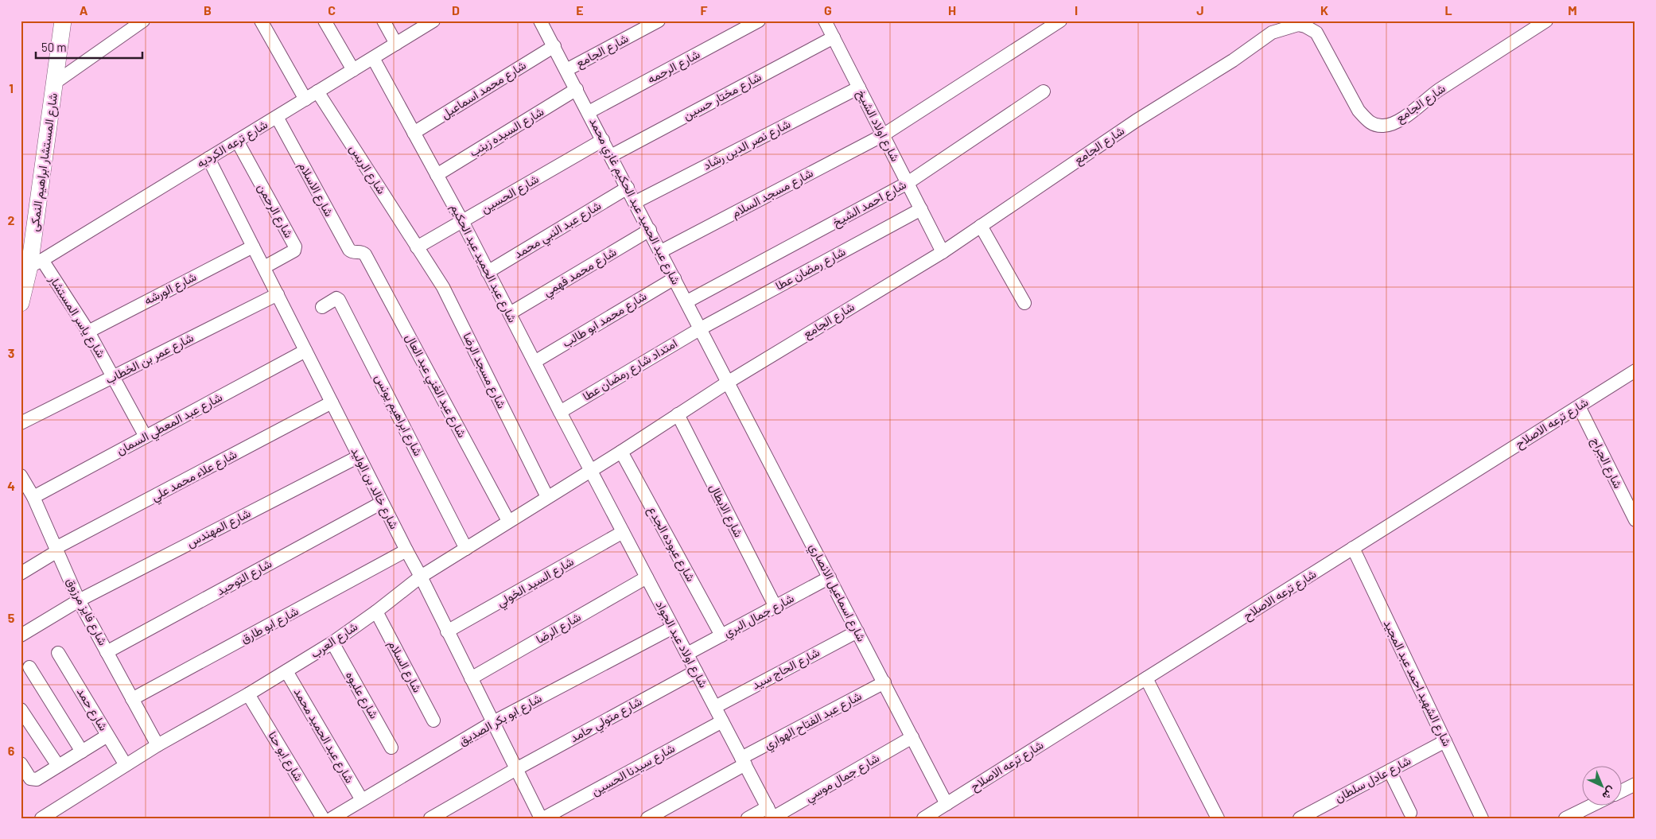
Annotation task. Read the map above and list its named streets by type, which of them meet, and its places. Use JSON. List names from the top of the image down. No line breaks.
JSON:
{"streets":{"street":["شارع الجامع","شارع الرحمه","شارع محمد اسماعيل","شارع مختار حسين","شارع اولاد الشيخ","شارع السيده زينب","شارع ترعه الكرديه","شارع نصر الدين رشاد","شارع المستشار ابراهيم النمكى","شارع الريس","شارع الاسلام","شارع مسجد السلام","شارع الحسين","شارع عبد الحميد عبد الحكيم غازي محمد","شارع احمد الشيخ","شارع الرحمن","شارع عبد النبي محمد","شارع عبد الحميد عبد الحكيم","شارع رمضان عطا","شارع محمد فهمي","شارع الورشه","شارع ياسر المستشار","شارع محمد ابو طالب","شارع عمر بن الخطاب","امتداد شارع رمضان عطا","شارع مسجد الرضا","شارع عبد الغني عبد العال","شارع ابراهيم يونس","شارع ترعه الاصلاح","شارع عبد المعطي السمان","شارع الجراج","شارع علاء محمد علي","شارع خالد بن الوليد","شارع الابطال","شارع المهندس","شارع عبوده الجدع","شارع التوحيد","شارع السيد الخولي","شارع اسماعيل الانصاري","شارع فايز مرزوق","شارع جمال البري","شارع ابو طارق","شارع الرضا","شارع العرب","شارع اولاد عبد الجواد","شارع السلام","شارع الحاج سيد","شارع الشهيد احمد عبد المجيد","شارع عليوه","شارع حمد","شارع ابو بكر الصديق","شارع متولي حامد","شارع عبد الفتاح الهواري","شارع عبد الحميد محمد","شارع ابو حنا","شارع سيدنا الحسين","شارع جمال موسي","شارع عادل سلطان"]},"crossings":[["شارع الجامع","شارع اولاد الشيخ"],["شارع الجامع","شارع عبد الحميد عبد الحكيم غازي محمد"],["شارع الجامع","شارع الابطال"],["شارع الجامع","شارع عبوده الجدع"],["شارع الجامع","شارع اسماعيل الانصاري"],["شارع الجامع","شارع العرب"],["شارع الرحمه","شارع عبد الحميد عبد الحكيم غازي محمد"],["شارع محمد اسماعيل","شارع عبد الحميد عبد الحكيم غازي محمد"],["شارع محمد اسماعيل","شارع عبد الحميد عبد الحكيم"],["شارع مختار حسين","شارع اولاد الشيخ"],["شارع مختار حسين","شارع عبد الحميد عبد الحكيم غازي محمد"],["شارع اولاد الشيخ","شارع نصر الدين رشاد"],["شارع اولاد الشيخ","شارع مسجد السلام"],["شارع اولاد الشيخ","شارع احمد الشيخ"],["شارع اولاد الشيخ","شارع رمضان عطا"],["شارع السيده زينب","شارع عبد الحميد عبد الحكيم غازي محمد"],["شارع السيده زينب","شارع عبد الحميد عبد الحكيم"],["شارع ترعه الكرديه","شارع المستشار ابراهيم النمكى"],["شارع ترعه الكرديه","شارع الريس"],["شارع ترعه الكرديه","شارع الاسلام"],["شارع ترعه الكرديه","شارع الرحمن"],["شارع ترعه الكرديه","شارع عبد الحميد عبد الحكيم"],["شارع ترعه الكرديه","شارع ياسر المستشار"],["شارع ترعه الكرديه","شارع خالد بن الوليد"],["شارع نصر الدين رشاد","شارع عبد الحميد عبد الحكيم غازي محمد"],["شارع المستشار ابراهيم النمكى","شارع ياسر المستشار"],["شارع الريس","شارع الحسين"],["شارع الريس","شارع مسجد الرضا"],["شارع الاسلام","شارع عبد الغني عبد العال"],["شارع مسجد السلام","شارع عبد الحميد عبد الحكيم غازي محمد"],["شارع الحسين","شارع عبد الحميد عبد الحكيم غازي محمد"],["شارع الحسين","شارع عبد الحميد عبد الحكيم"],["شارع الحسين","شارع مسجد الرضا"],["شارع عبد الحميد عبد الحكيم غازي محمد","شارع احمد الشيخ"],["شارع عبد الحميد عبد الحكيم غازي محمد","شارع عبد النبي محمد"],["شارع عبد الحميد عبد الحكيم غازي محمد","شارع رمضان عطا"],["شارع عبد الحميد عبد الحكيم غازي محمد","شارع محمد فهمي"],["شارع عبد الحميد عبد الحكيم غازي محمد","شارع محمد ابو طالب"],["شارع عبد الحميد عبد الحكيم غازي محمد","امتداد شارع رمضان عطا"],["شارع عبد الحميد عبد الحكيم غازي محمد","شارع اسماعيل الانصاري"],["شارع الرحمن","شارع خالد بن الوليد"],["شارع عبد النبي محمد","شارع عبد الحميد عبد الحكيم"],["شارع عبد الحميد عبد الحكيم","شارع محمد فهمي"],["شارع عبد الحميد عبد الحكيم","شارع محمد ابو طالب"],["شارع عبد الحميد عبد الحكيم","امتداد شارع رمضان عطا"],["شارع عبد الحميد عبد الحكيم","شارع العرب"],["شارع عبد الحميد عبد الحكيم","شارع اولاد عبد الجواد"],["شارع رمضان عطا","امتداد شارع رمضان عطا"],["شارع الورشه","شارع ياسر المستشار"],["شارع الورشه","شارع خالد بن الوليد"],["شارع ياسر المستشار","شارع عمر بن الخطاب"],["شارع ياسر المستشار","شارع عبد المعطي السمان"],["شارع عمر بن الخطاب","شارع خالد بن الوليد"],["شارع مسجد الرضا","شارع العرب"],["شارع عبد الغني عبد العال","شارع العرب"],["شارع ابراهيم يونس","شارع العرب"],["شارع ترعه الاصلاح","شارع الجراج"],["شارع ترعه الاصلاح","شارع اسماعيل الانصاري"],["شارع ترعه الاصلاح","شارع الشهيد احمد عبد المجيد"],["شارع عبد المعطي السمان","شارع خالد بن الوليد"],["شارع عبد المعطي السمان","شارع فايز مرزوق"],["شارع علاء محمد علي","شارع خالد بن الوليد"],["شارع علاء محمد علي","شارع فايز مرزوق"],["شارع خالد بن الوليد","شارع المهندس"],["شارع خالد بن الوليد","شارع التوحيد"],["شارع خالد بن الوليد","شارع السيد الخولي"],["شارع خالد بن الوليد","شارع ابو طارق"],["شارع خالد بن الوليد","شارع الرضا"],["شارع خالد بن الوليد","شارع العرب"],["شارع خالد بن الوليد","شارع ابو بكر الصديق"],["شارع خالد بن الوليد","شارع متولي حامد"],["شارع خالد بن الوليد","شارع سيدنا الحسين"],["شارع الابطال","شارع جمال البري"],["شارع المهندس","شارع فايز مرزوق"],["شارع عبوده الجدع","شارع جمال البري"],["شارع عبوده الجدع","شارع العرب"],["شارع التوحيد","شارع فايز مرزوق"],["شارع السيد الخولي","شارع اولاد عبد الجواد"],["شارع اسماعيل الانصاري","شارع جمال البري"],["شارع اسماعيل الانصاري","شارع الحاج سيد"],["شارع اسماعيل الانصاري","شارع عبد الفتاح الهواري"],["شارع اسماعيل الانصاري","شارع جمال موسي"],["شارع فايز مرزوق","شارع ابو طارق"],["شارع فايز مرزوق","شارع العرب"],["شارع جمال البري","شارع اولاد عبد الجواد"],["شارع الرضا","شارع اولاد عبد الجواد"],["شارع العرب","شارع اولاد عبد الجواد"],["شارع العرب","شارع السلام"],["شارع العرب","شارع عليوه"],["شارع العرب","شارع حمد"],["شارع العرب","شارع عبد الحميد محمد"],["شارع العرب","شارع ابو حنا"],["شارع اولاد عبد الجواد","شارع الحاج سيد"],["شارع اولاد عبد الجواد","شارع ابو بكر الصديق"],["شارع اولاد عبد الجواد","شارع متولي حامد"],["شارع اولاد عبد الجواد","شارع عبد الفتاح الهواري"],["شارع اولاد عبد الجواد","شارع سيدنا الحسين"],["شارع اولاد عبد الجواد","شارع جمال موسي"],["شارع الشهيد احمد عبد المجيد","شارع عادل سلطان"],["شارع ابو بكر الصديق","شارع عبد الحميد محمد"]],"scale_bar":"50 m","north":"bottom right","grid":{"columns":["A","B","C","D","E","F","G","H","I","J","K","L","M"],"rows":["1","2","3","4","5","6"]}}
